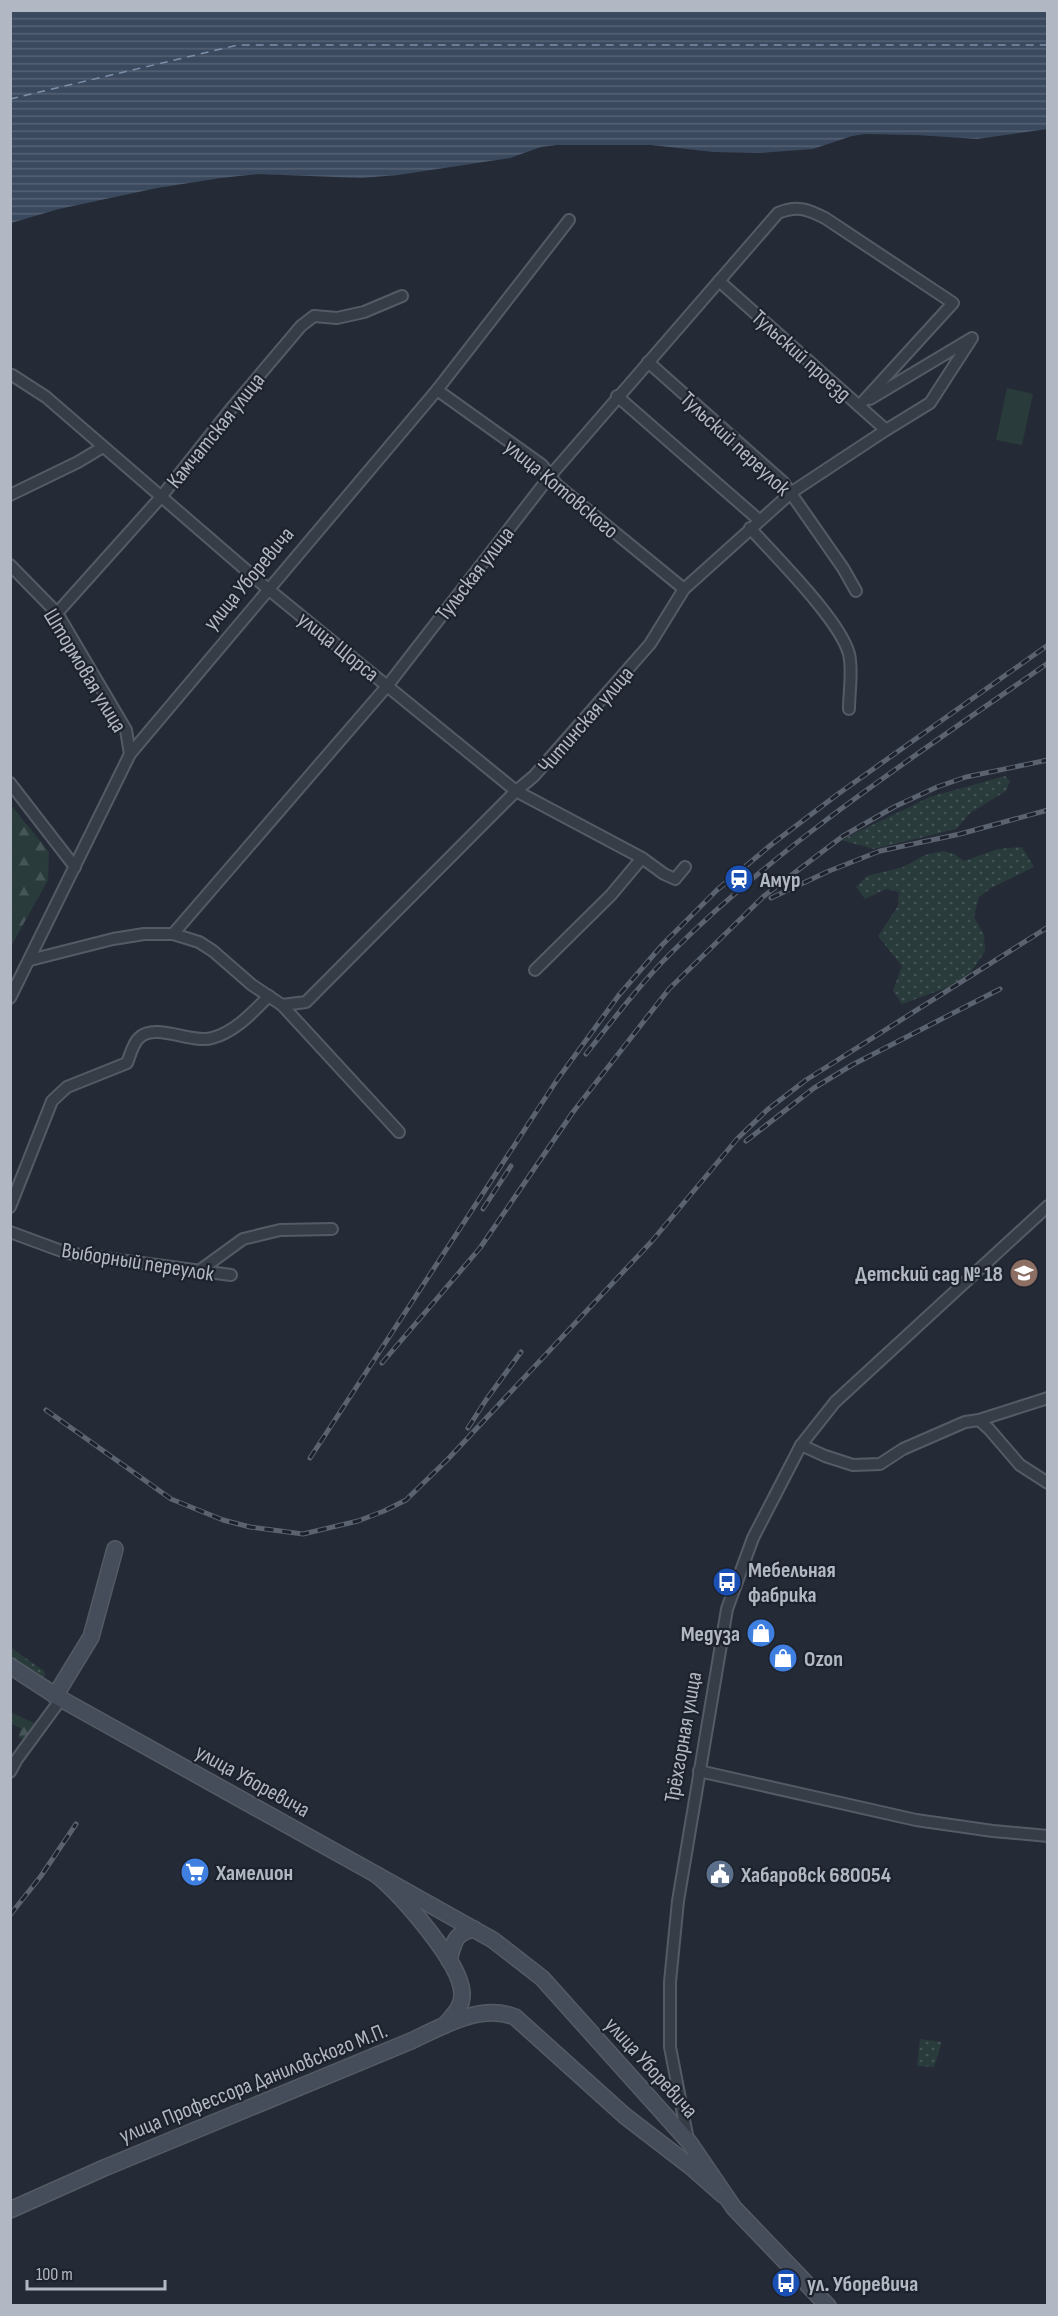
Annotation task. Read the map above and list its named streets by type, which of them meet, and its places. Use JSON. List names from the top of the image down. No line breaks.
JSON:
{"streets":{"main road":["улица Уборевича","улица Профессора Даниловского М.П."],"street":["Тульский проезд","Камчатская улица","Тульский переулок","улица Котовского","Тульская улица","улица Щорса","Штормовая улица","Читинская улица","Выборный переулок","Трёхгорная улица"]},"crossings":[["Тульский проезд","Тульская улица"],["Тульский проезд","Читинская улица"],["Камчатская улица","улица Щорса"],["Камчатская улица","Штормовая улица"],["Тульский переулок","Тульская улица"],["Тульский переулок","Читинская улица"],["улица Котовского","Тульская улица"],["улица Котовского","улица Уборевича"],["улица Котовского","Читинская улица"],["Тульская улица","улица Щорса"],["Тульская улица","Читинская улица"],["улица Уборевича","улица Щорса"],["улица Уборевича","Штормовая улица"],["улица Уборевича","Трёхгорная улица"],["улица Уборевича","улица Профессора Даниловского М.П."],["улица Щорса","Читинская улица"]],"places":{"station":["Амур"],"school or university":["Детский сад № 18"],"bus stop":["Мебельная фабрика","ул. Уборевича"],"shop":["Медуза","Ozon"],"supermarket":["Хамелион"],"public building":["Хабаровск 680054"]},"scale_bar":"100 m"}
